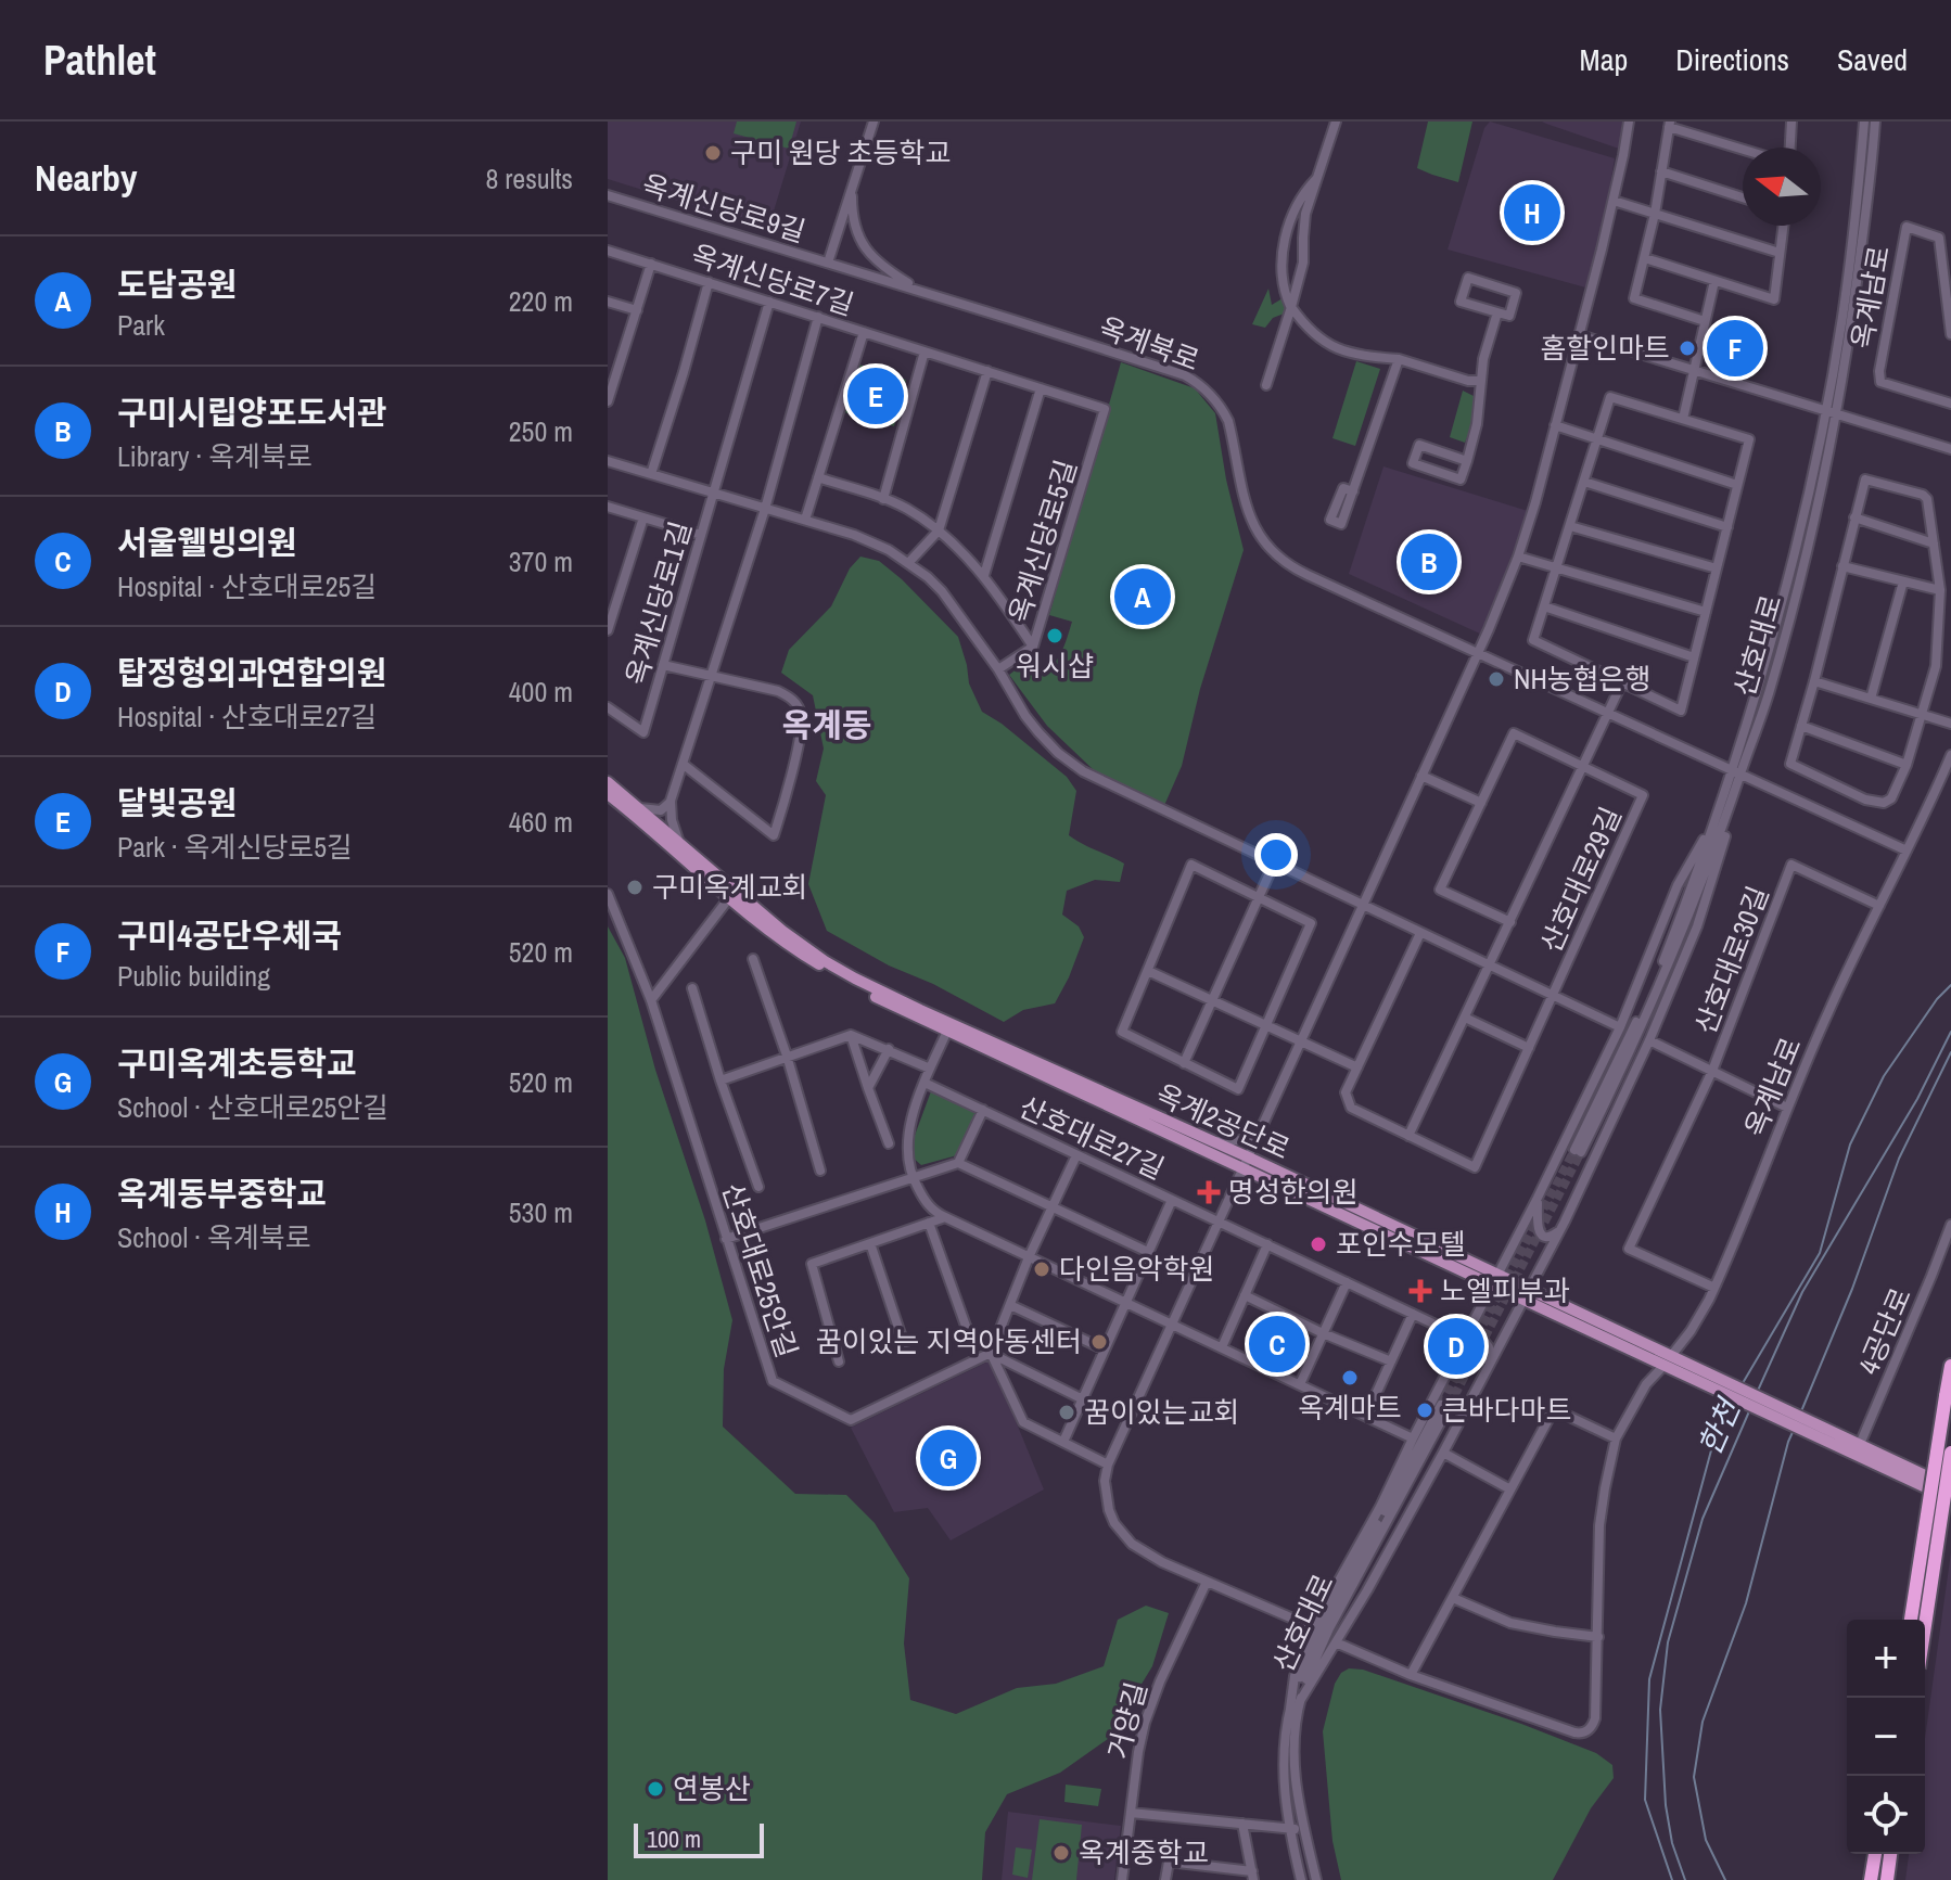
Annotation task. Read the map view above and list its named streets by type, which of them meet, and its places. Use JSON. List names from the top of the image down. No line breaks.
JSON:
{"streets":{"main road":["옥계2공단로"],"street":["옥계신당로9길","옥계신당로7길","옥계남로","옥계북로","옥계신당로5길","옥계신당로1길","산호대로","산호대로29길","산호대로30길","산호대로27길","산호대로25안길","4공단로","거양길"]},"crossings":[["옥계신당로9길","옥계북로"],["옥계신당로7길","옥계신당로5길"],["옥계남로","옥계북로"],["옥계남로","산호대로30길"],["옥계남로","옥계2공단로"],["옥계북로","산호대로"],["옥계신당로5길","옥계신당로1길"],["옥계신당로5길","산호대로29길"],["옥계2공단로","4공단로"]],"districts":["옥계동"],"water":["한천"],"places":{"other":["구미 원당 초등학교","홈할인마트","워시샵","NH농협은행","구미옥계교회","포인수모텔","다인음악학원","꿈이있는 지역아동센터","옥계마트","큰바다마트","꿈이있는교회","연봉산","옥계중학교"],"health":["명성한의원","노엘피부과"]},"scale_bar":"100 m","north":"left","page":{"header":"Pathlet","nav":["Map","Directions","Saved"],"heading":["Nearby","8 results"],"pins":["H","F","E","B","A","C","D","G"],"list":[{"mark":"A","name":"도담공원","note":"Park","value":"220 m"},{"mark":"B","name":"구미시립양포도서관","note":"Library · 옥계북로","value":"250 m"},{"mark":"C","name":"서울웰빙의원","note":"Hospital · 산호대로25길","value":"370 m"},{"mark":"D","name":"탑정형외과연합의원","note":"Hospital · 산호대로27길","value":"400 m"},{"mark":"E","name":"달빛공원","note":"Park · 옥계신당로5길","value":"460 m"},{"mark":"F","name":"구미4공단우체국","note":"Public building","value":"520 m"},{"mark":"G","name":"구미옥계초등학교","note":"School · 산호대로25안길","value":"520 m"},{"mark":"H","name":"옥계동부중학교","note":"School · 옥계북로","value":"530 m"}],"map_buttons":["+","−"],"scale":"100 m"}}
